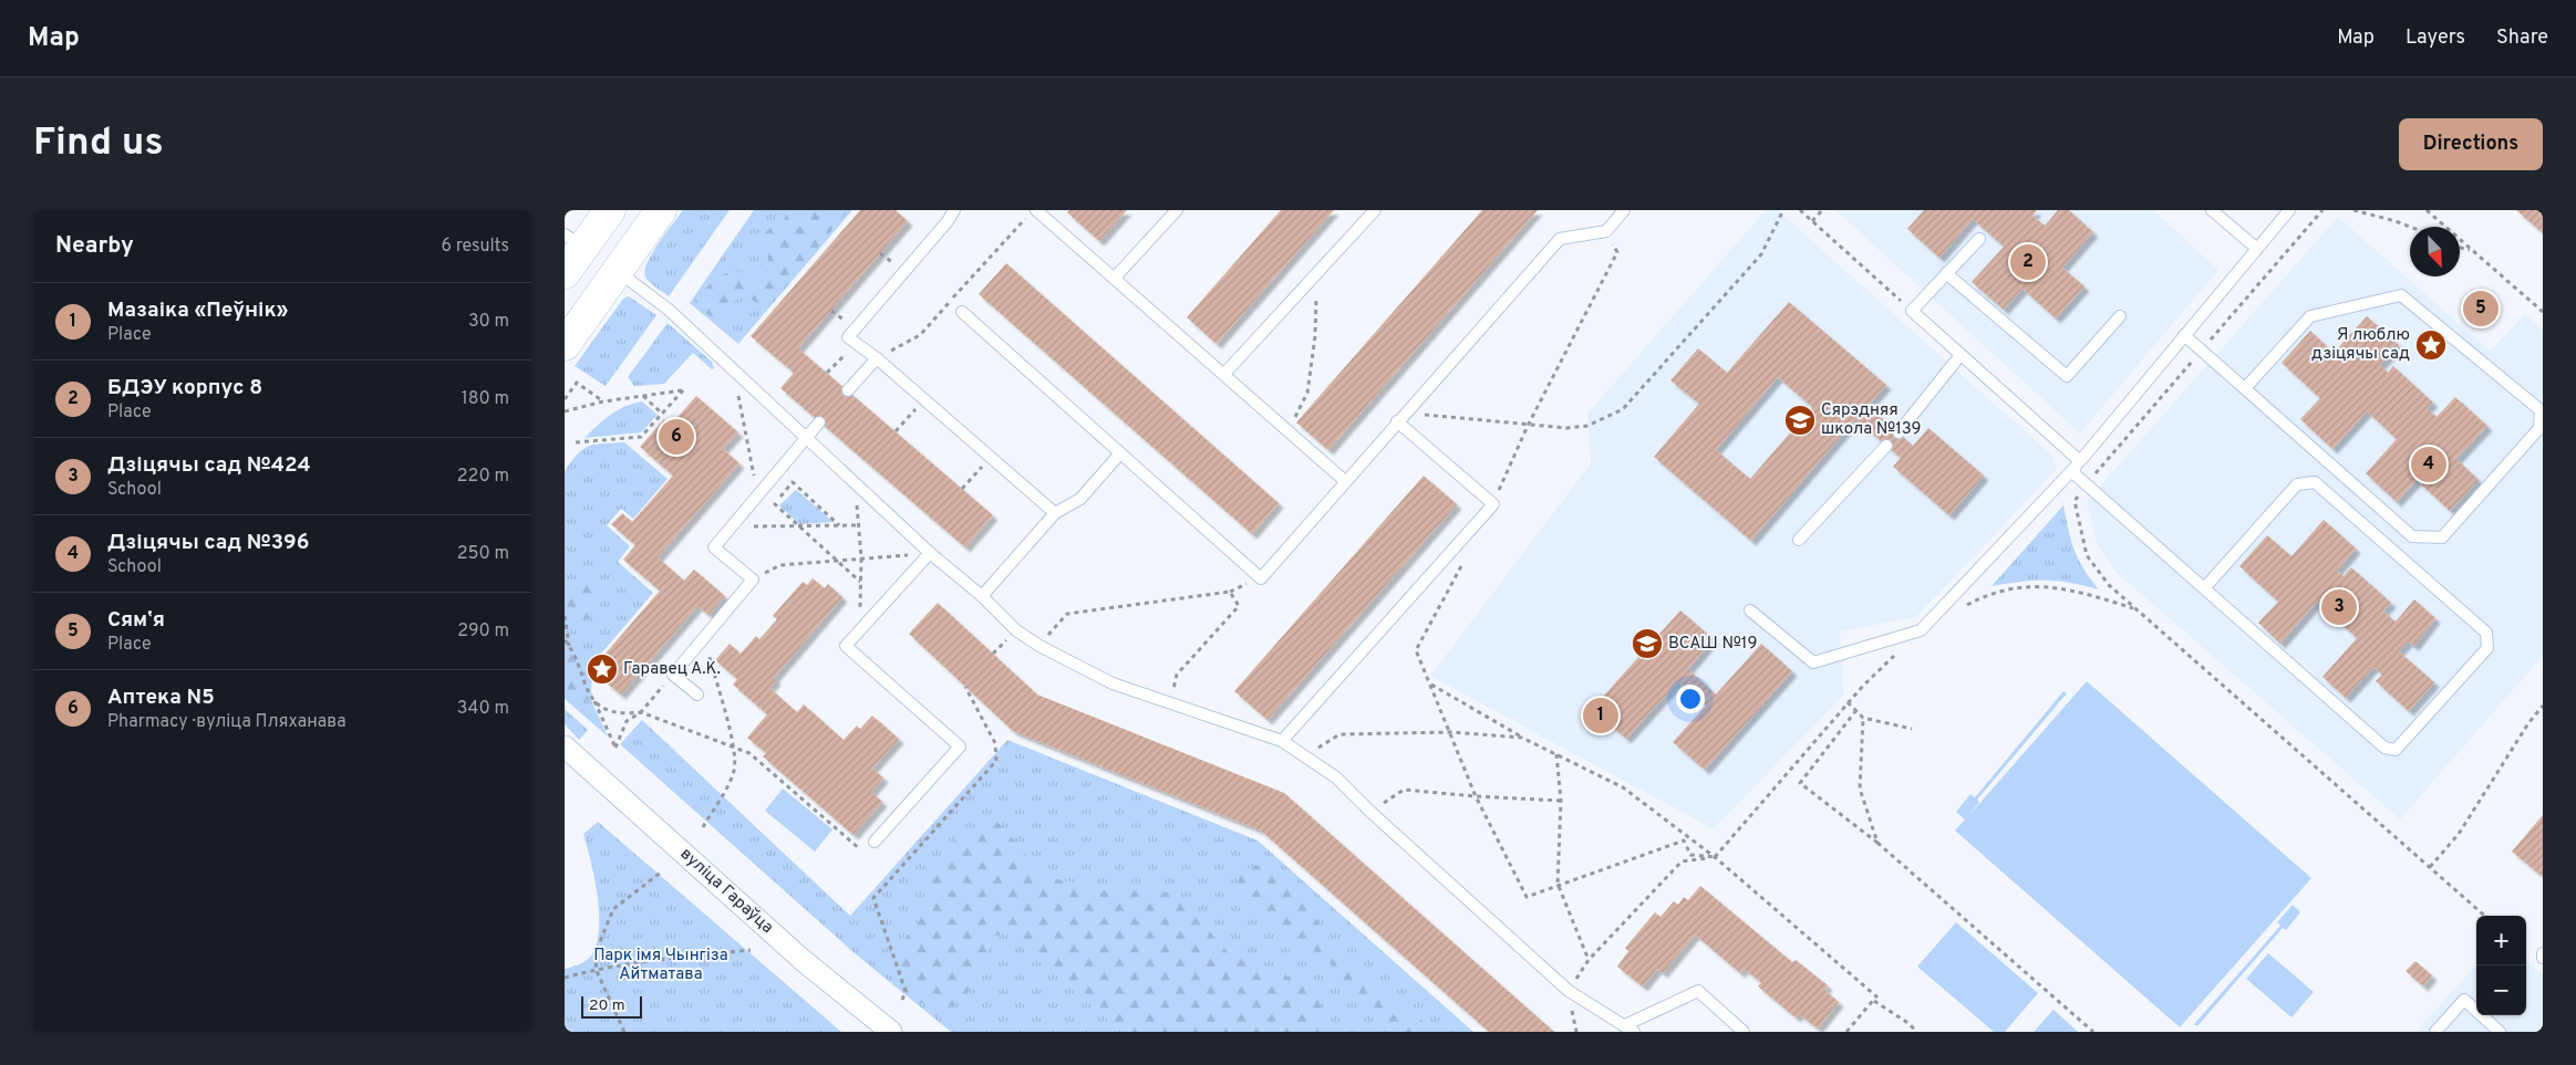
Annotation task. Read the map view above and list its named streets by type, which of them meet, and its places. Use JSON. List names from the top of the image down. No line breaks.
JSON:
{"streets":{"street":["вуліца Гараўца"]},"parks":["Парк імя Чынгіза Айтматава"],"places":{"place":["Я люблю дзіцячы сад","Гаравец А.К."],"school or university":["Сярэдняя школа №139","ВСАШ №19"]},"scale_bar":"20 m","north":"bottom right","page":{"header":"Map","nav":["Map","Layers","Share"],"buttons":"Directions","title":"Find us","heading":["Nearby","6 results"],"pins":["2","5","6","4","3","1"],"list":[{"mark":"1","name":"Мазаіка «Пеўнік»","note":"Place","value":"30 m"},{"mark":"2","name":"БДЭУ корпус 8","note":"Place","value":"180 m"},{"mark":"3","name":"Дзіцячы сад №424","note":"School","value":"220 m"},{"mark":"4","name":"Дзіцячы сад №396","note":"School","value":"250 m"},{"mark":"5","name":"Сямʼя","note":"Place","value":"290 m"},{"mark":"6","name":"Аптека N5","note":"Pharmacy · вуліца Пляханава","value":"340 m"}],"map_buttons":["+","−"],"scale":"20 m"}}
